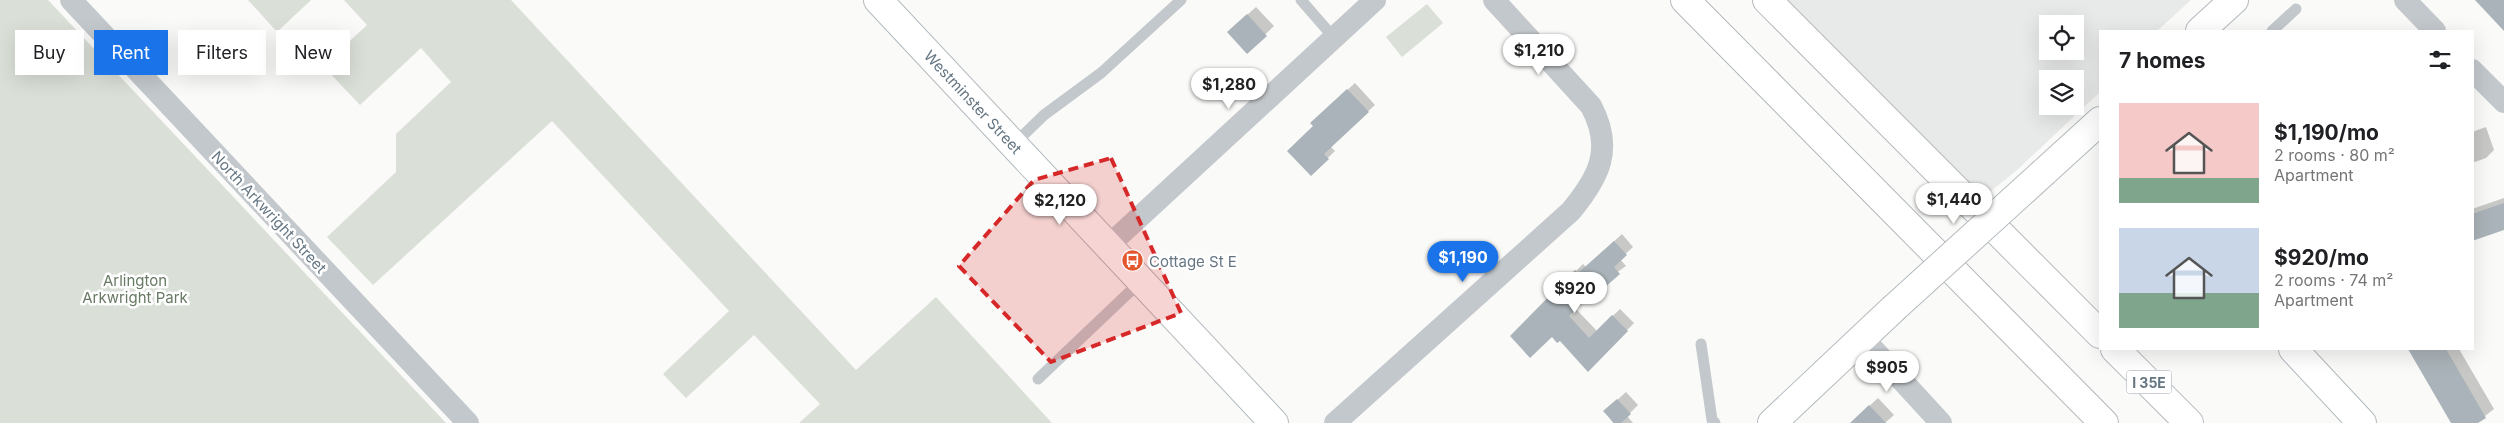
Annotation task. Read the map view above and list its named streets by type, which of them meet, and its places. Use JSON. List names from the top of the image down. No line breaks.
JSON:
{"streets":{"main road":["Westminster Street","I 35E"],"street":["North Arkwright Street"]},"parks":["Arlington Arkwright Park"],"places":{"bus stop":["Cottage St E"]},"page":{"chip":["Buy","Rent","Filters","New"],"heading":"7 homes","price":["$1,210","$1,280","$1,440","$2,120","$1,190","$920","$905"],"list":[{"name":"$1,190/mo","note":"2 rooms · 80 m² · Apartment"},{"name":"$920/mo","note":"2 rooms · 74 m² · Apartment"}]}}
